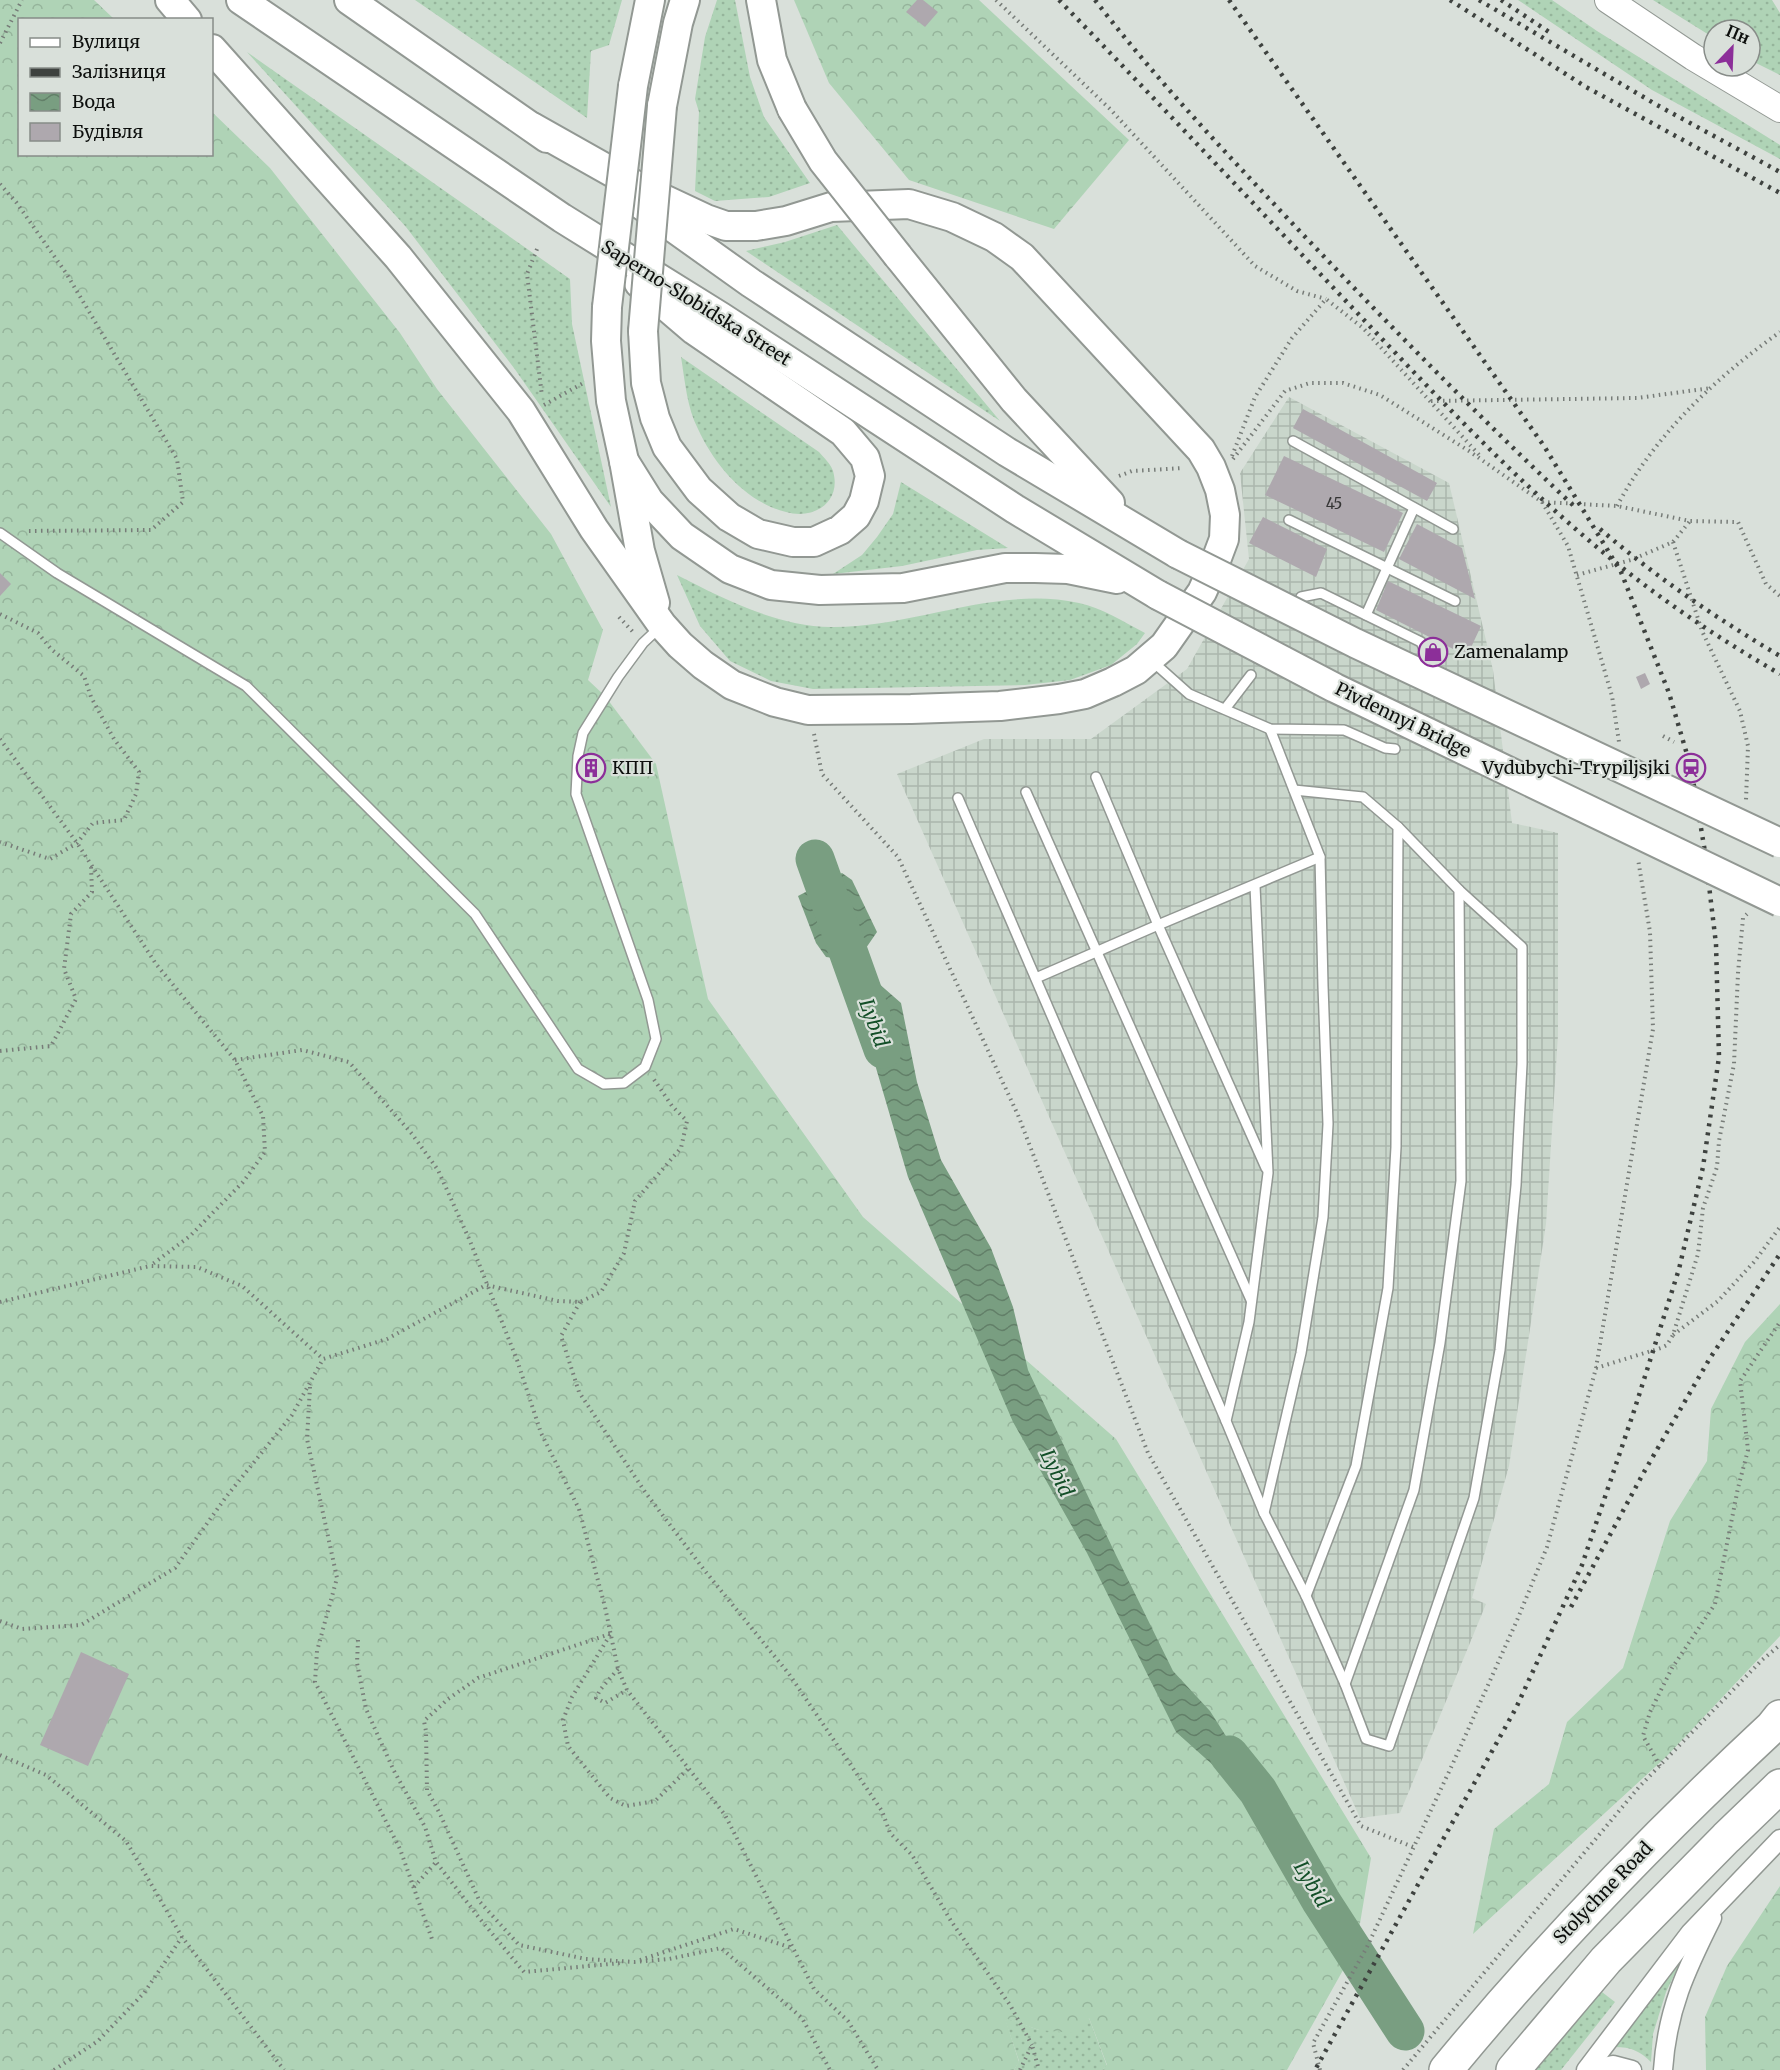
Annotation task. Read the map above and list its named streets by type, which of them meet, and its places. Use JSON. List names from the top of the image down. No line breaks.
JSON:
{"streets":{"highway":["Stolychne Road"],"main road":["Saperno-Slobidska Street","Pivdennyi Bridge"]},"crossings":[["Saperno-Slobidska Street","Pivdennyi Bridge"]],"water":["Lybid"],"places":{"shop":["Zamenalamp"],"building":["КПП"],"station":["Vydubychi-Trypiljsjki"]},"house_numbers":["45"],"legend":["Вулиця","Залізниця","Вода","Будівля"],"north":"top right"}
